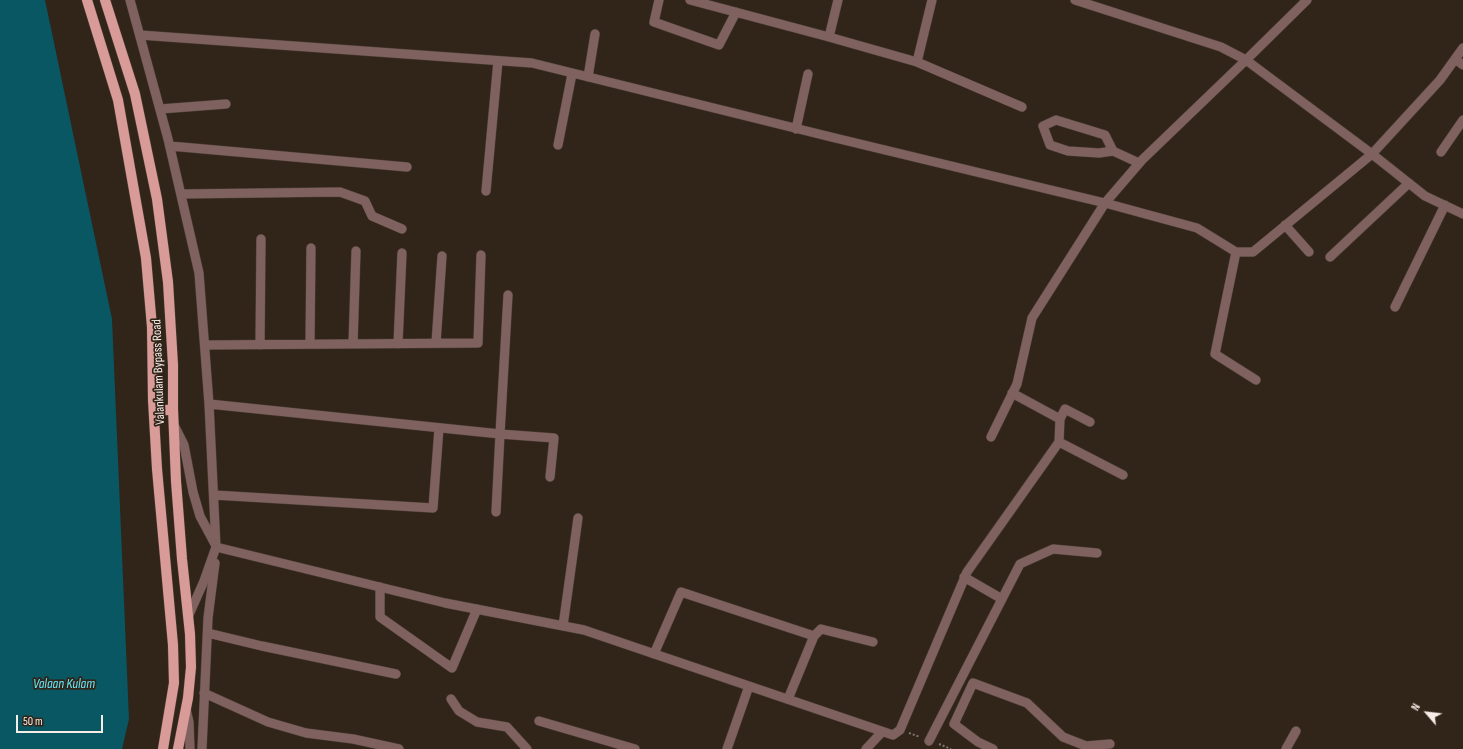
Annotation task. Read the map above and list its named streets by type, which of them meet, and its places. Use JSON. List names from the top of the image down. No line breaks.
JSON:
{"streets":{"main road":["Valankulam Bypass Road"]},"water":["Valaan Kulam"],"scale_bar":"50 m","north":"top left"}
